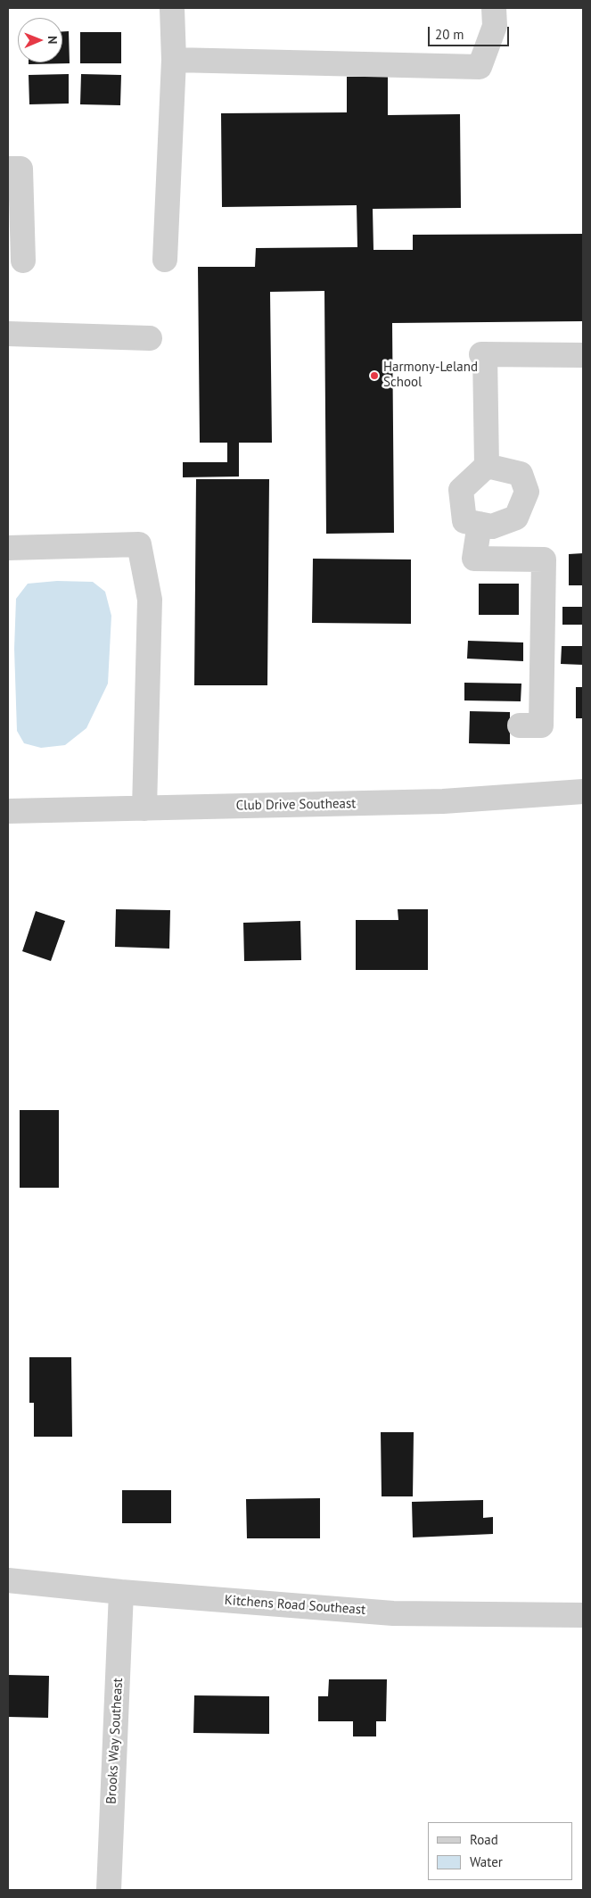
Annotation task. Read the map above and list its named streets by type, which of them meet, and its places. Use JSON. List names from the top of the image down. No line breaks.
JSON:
{"streets":{"street":["Club Drive Southeast","Kitchens Road Southeast","Brooks Way Southeast"]},"crossings":[["Kitchens Road Southeast","Brooks Way Southeast"]],"places":["Harmony-Leland School"],"legend":["Road","Water"],"scale_bar":"20 m","north":"right"}
